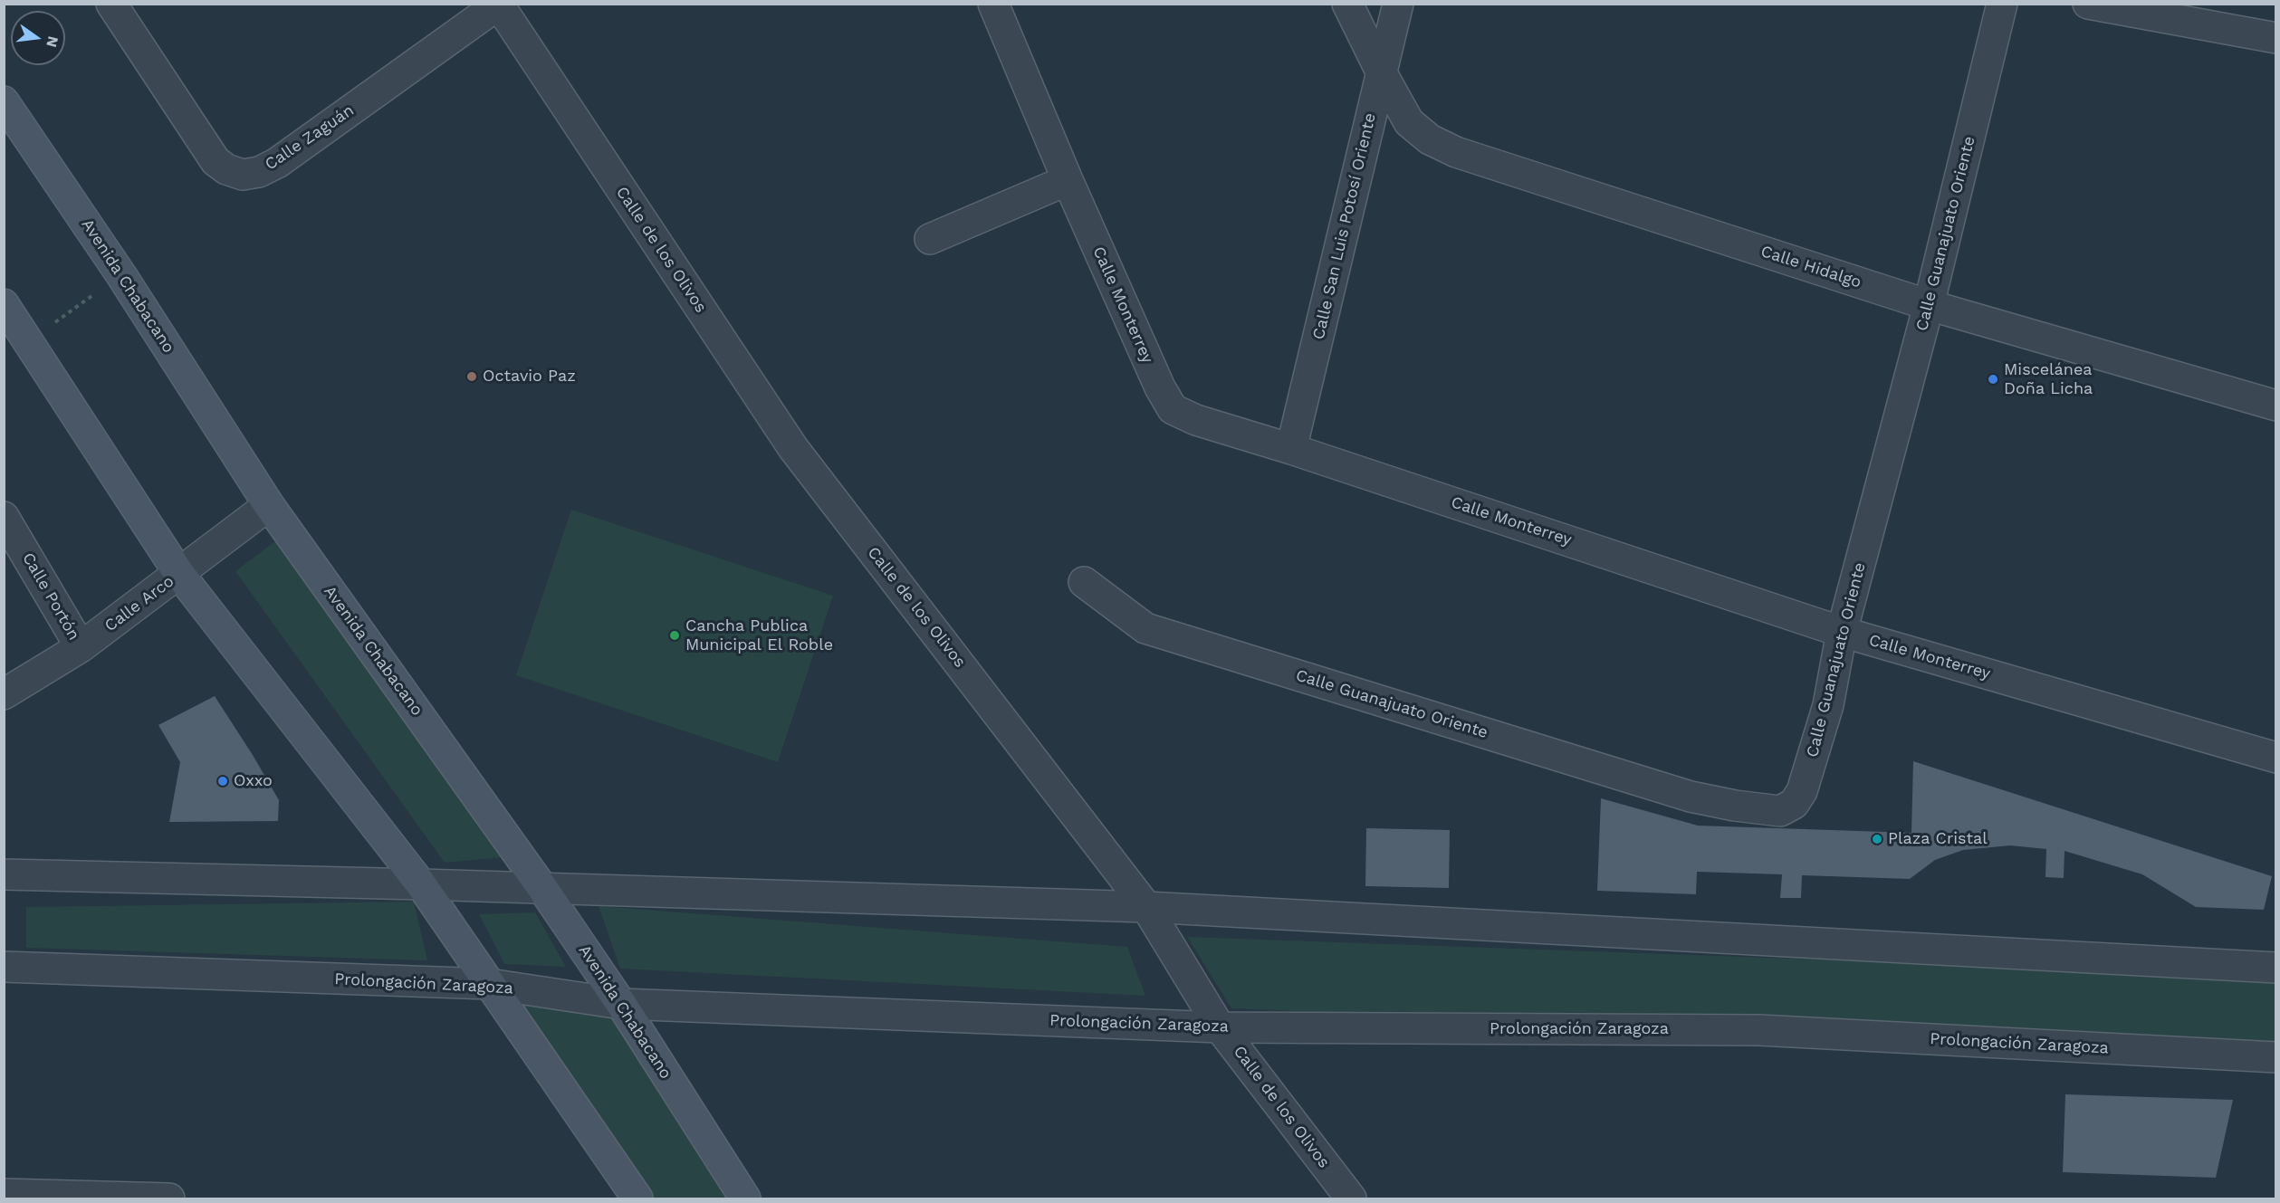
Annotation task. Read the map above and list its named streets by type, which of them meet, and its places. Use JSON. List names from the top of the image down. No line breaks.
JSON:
{"streets":{"main road":["Avenida Chabacano"],"street":["Calle Zaguán","Calle San Luis Potosí Oriente","Calle Guanajuato Oriente","Calle de los Olivos","Calle Hidalgo","Calle Monterrey","Calle Portón","Calle Arco","Prolongación Zaragoza"]},"crossings":[["Calle Zaguán","Calle de los Olivos"],["Calle San Luis Potosí Oriente","Calle Hidalgo"],["Calle San Luis Potosí Oriente","Calle Monterrey"],["Calle Guanajuato Oriente","Calle Hidalgo"],["Calle Guanajuato Oriente","Calle Monterrey"],["Calle de los Olivos","Prolongación Zaragoza"],["Avenida Chabacano","Calle Arco"],["Avenida Chabacano","Prolongación Zaragoza"],["Calle Portón","Calle Arco"]],"places":["Octavio Paz","Miscelánea Doña Licha","Cancha Publica Municipal El Roble","Oxxo","Plaza Cristal"],"north":"right"}
